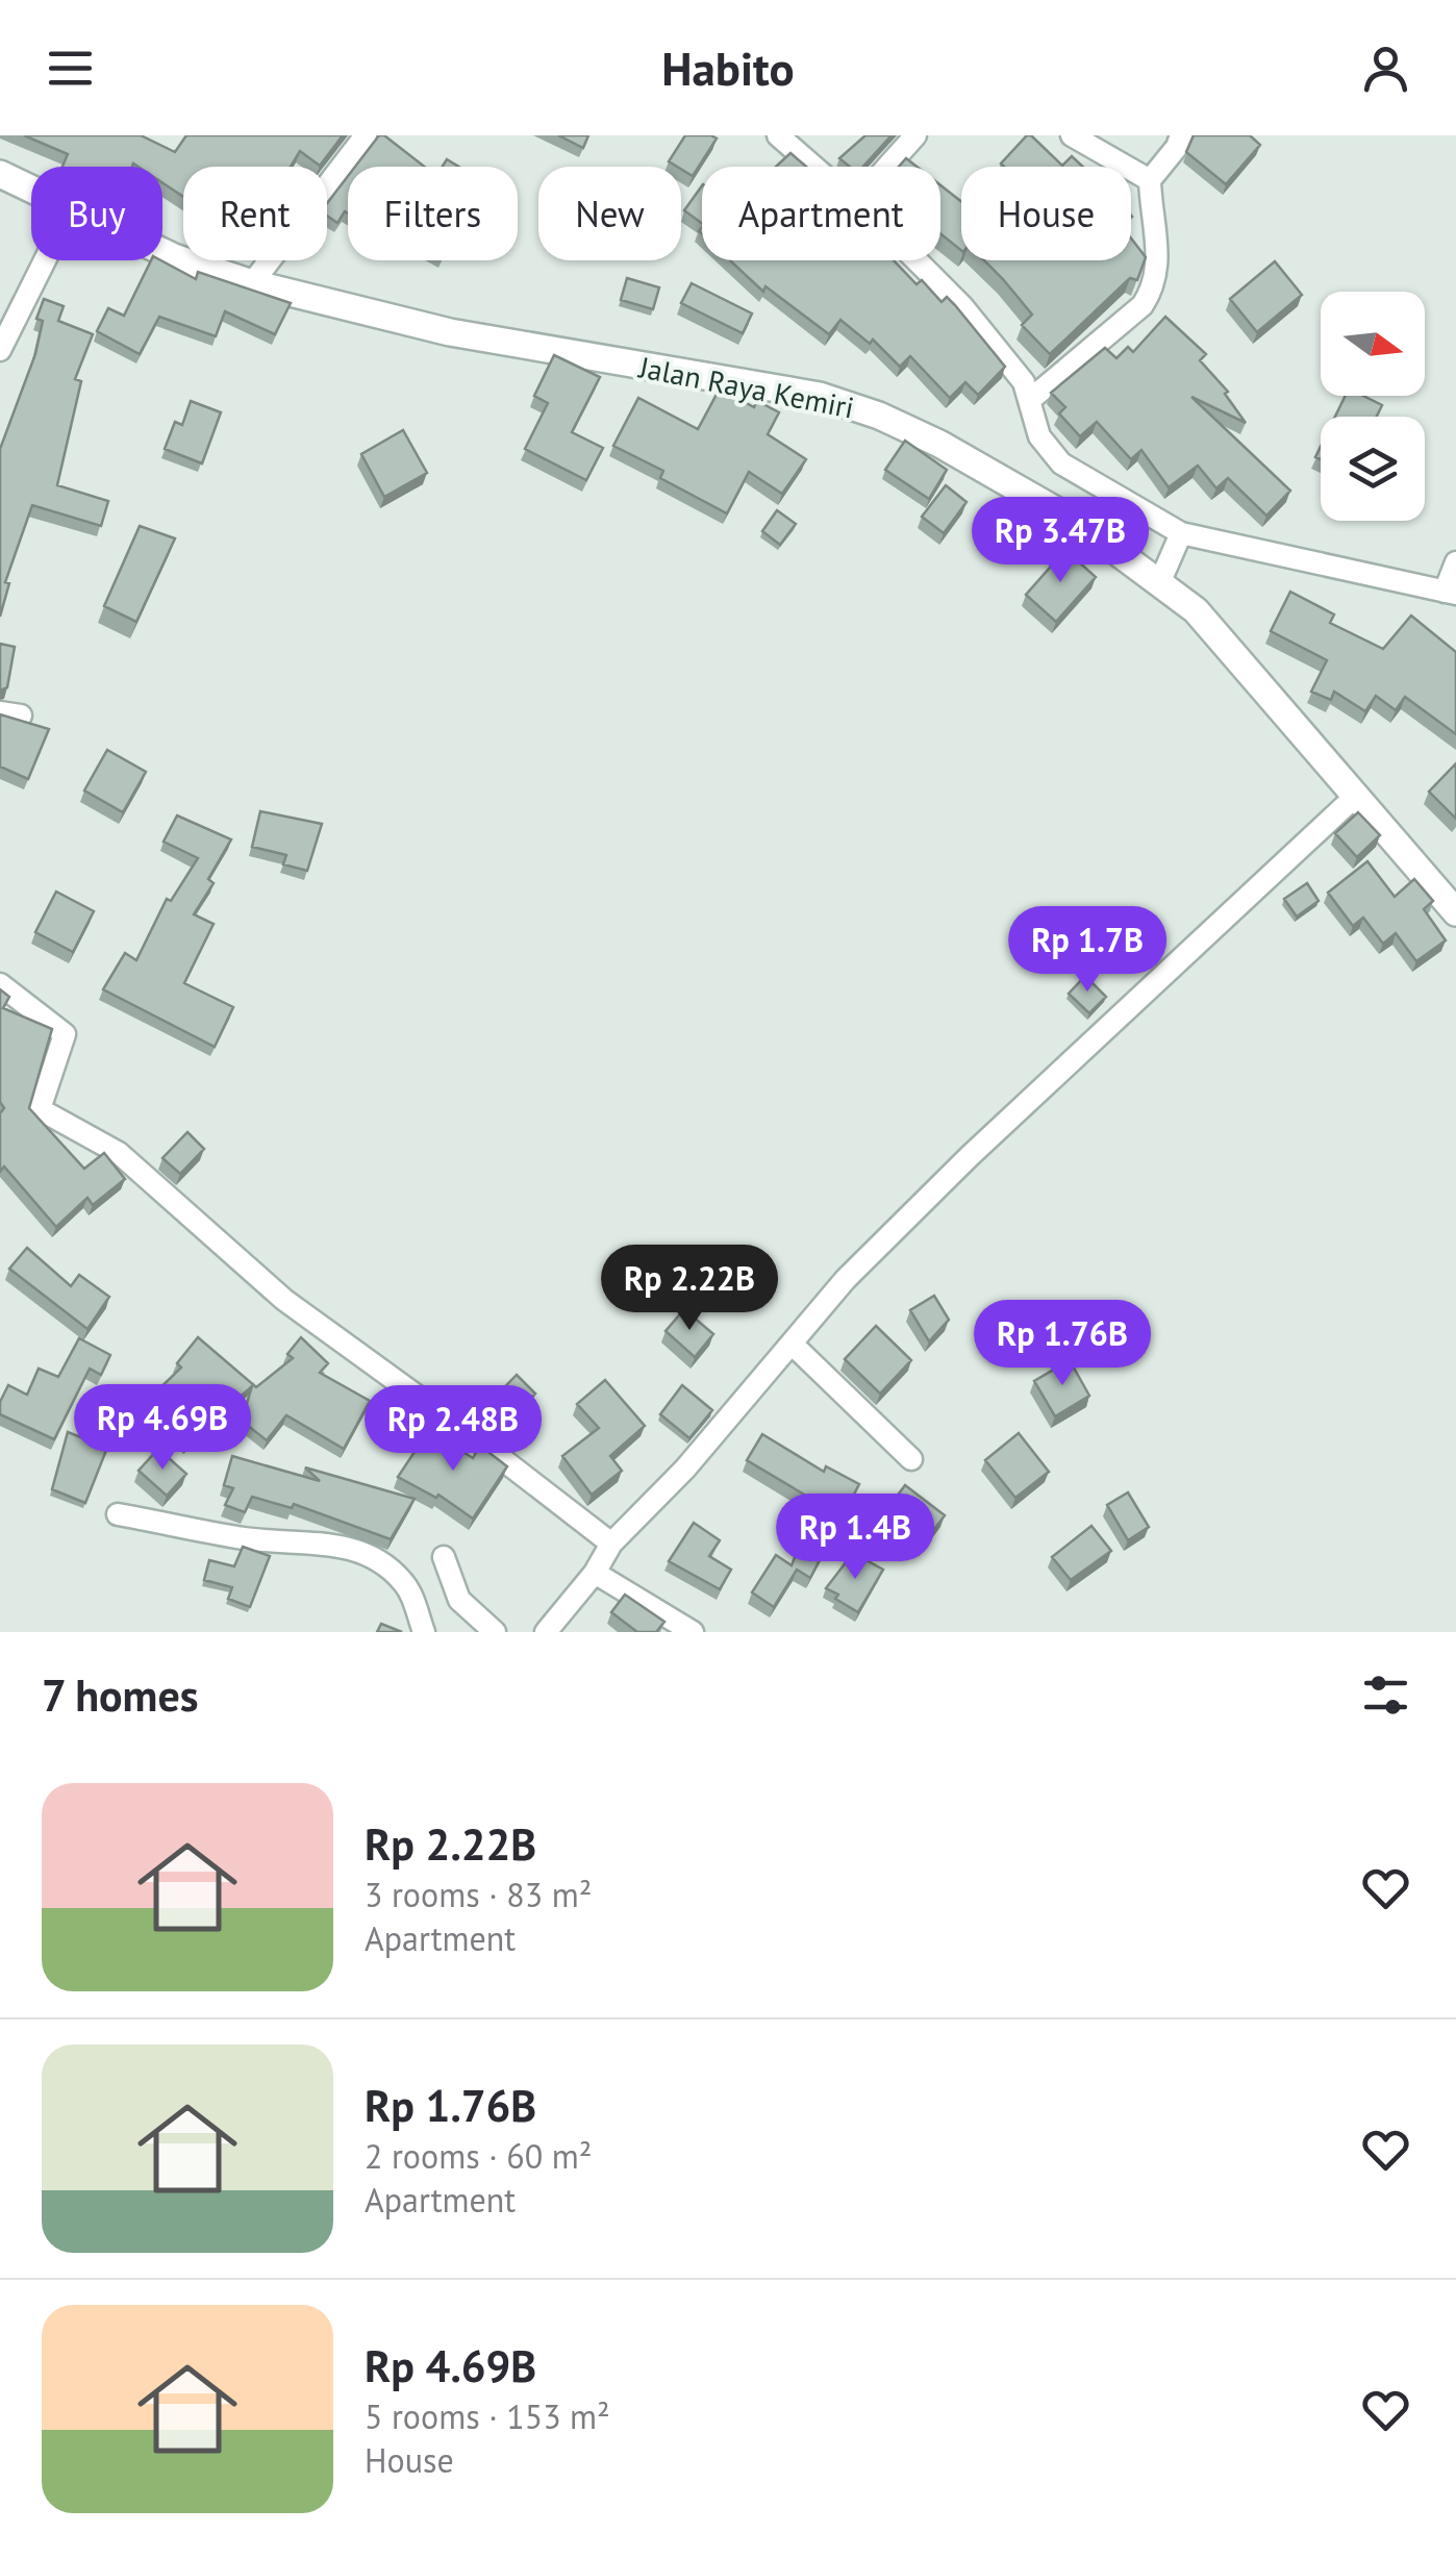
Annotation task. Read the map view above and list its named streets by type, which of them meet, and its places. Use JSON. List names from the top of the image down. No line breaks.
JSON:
{"streets":{"street":["Jalan Raya Kemiri"]},"north":"right","page":{"header":"Habito","chip":["Buy","Rent","Filters","New","Apartment","House"],"price":["Rp 3.47B","Rp 1.7B","Rp 2.22B","Rp 1.76B","Rp 4.69B","Rp 2.48B","Rp 1.4B"],"heading":"7 homes","list":[{"name":"Rp 2.22B","note":"3 rooms · 83 m² · Apartment"},{"name":"Rp 1.76B","note":"2 rooms · 60 m² · Apartment"},{"name":"Rp 4.69B","note":"5 rooms · 153 m² · House"}]}}
